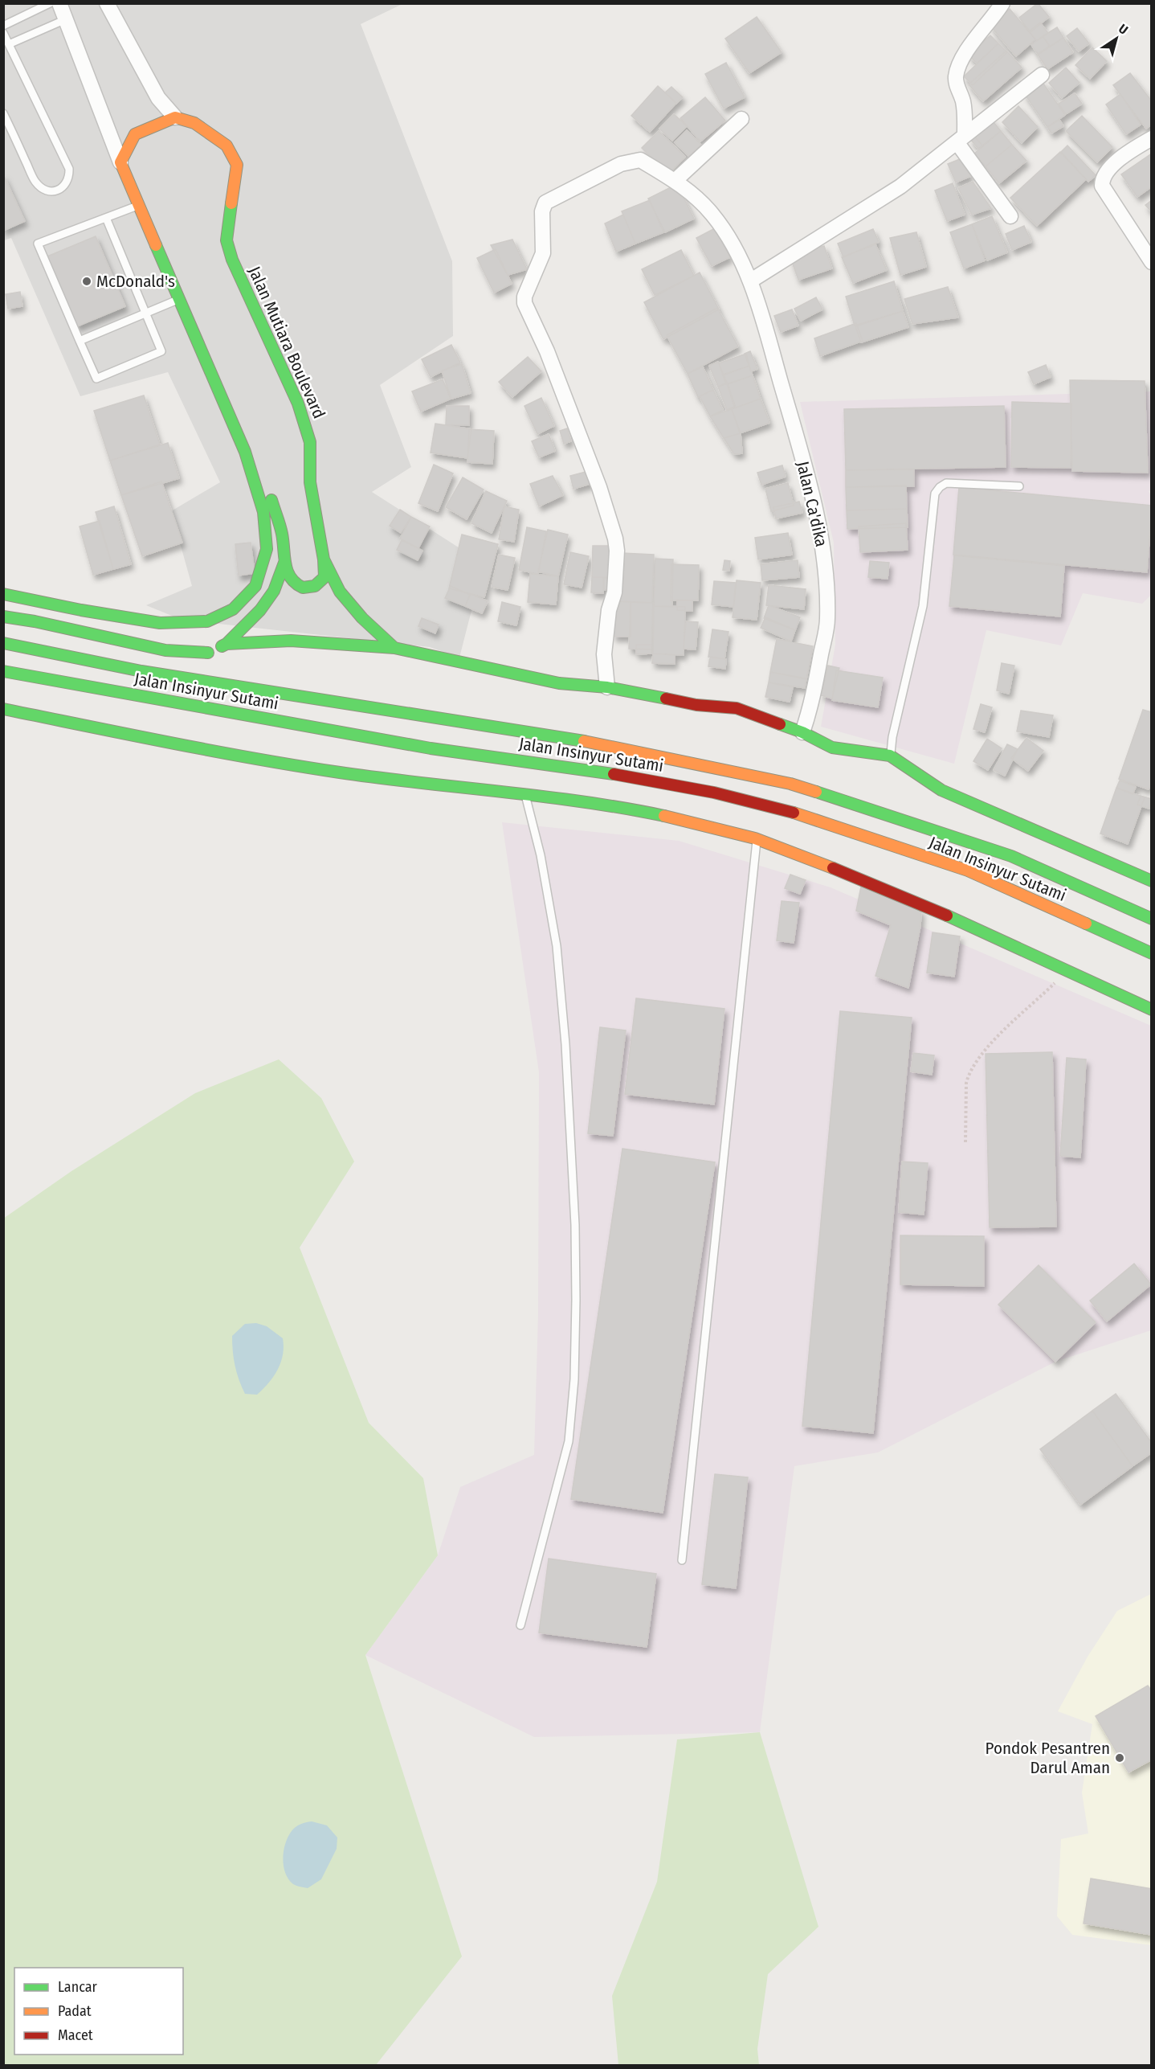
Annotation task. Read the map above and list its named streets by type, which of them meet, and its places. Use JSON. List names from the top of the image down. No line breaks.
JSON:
{"streets":{"main road":["Jalan Mutiara Boulevard","Jalan Insinyur Sutami"],"street":["Jalan Ca'dika"]},"places":["McDonald's","Pondok Pesantren Darul Aman"],"legend":["Lancar","Padat","Macet"],"north":"top right"}
